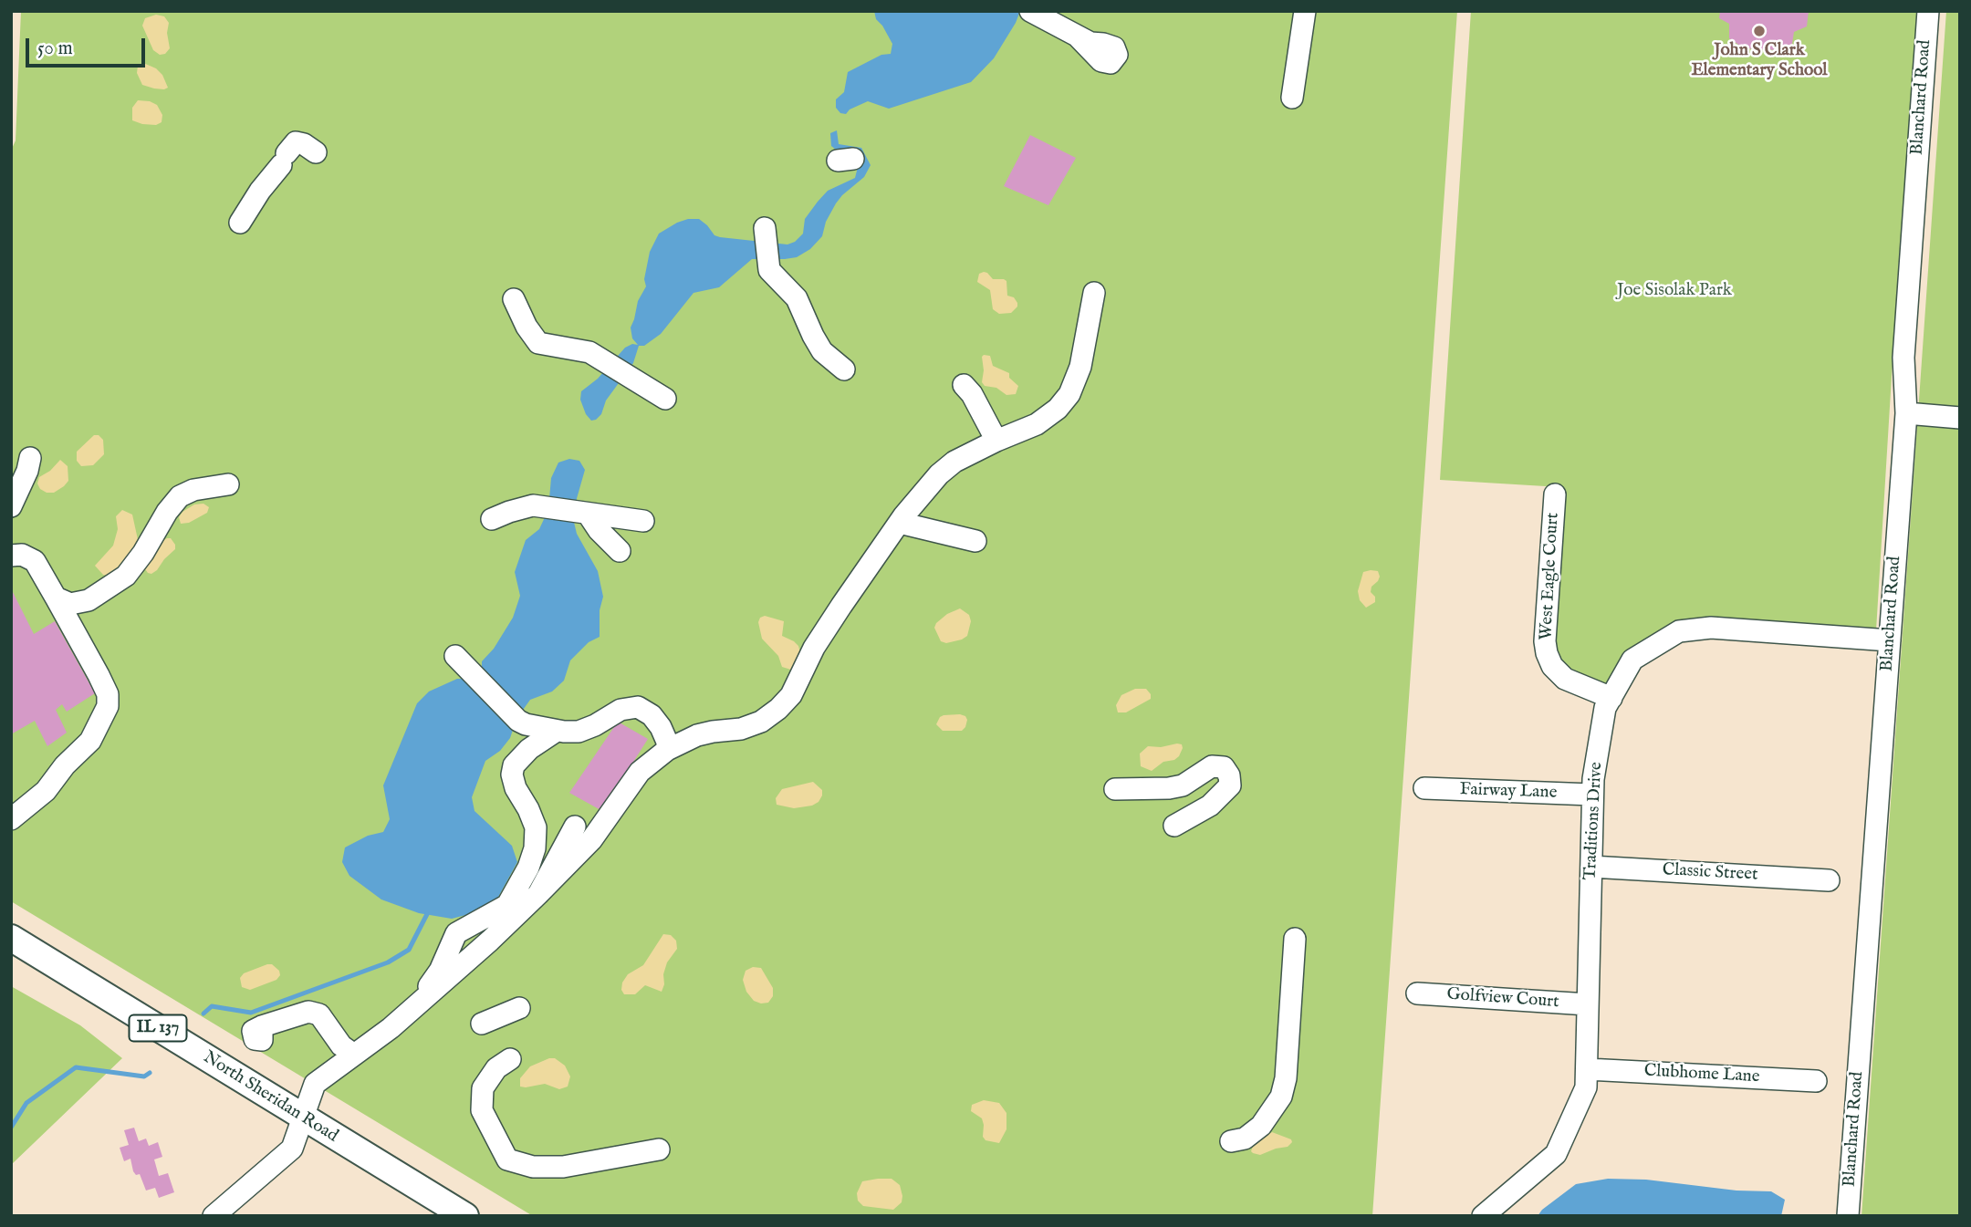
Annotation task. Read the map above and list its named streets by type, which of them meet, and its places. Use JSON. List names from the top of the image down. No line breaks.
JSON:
{"streets":{"main road":["IL 137","North Sheridan Road"],"street":["Blanchard Road","West Eagle Court","Fairway Lane","Traditions Drive","Classic Street","Golfview Court","Clubhome Lane"]},"crossings":[["Blanchard Road","Traditions Drive"],["West Eagle Court","Traditions Drive"],["Fairway Lane","Traditions Drive"],["Traditions Drive","Classic Street"],["Traditions Drive","Golfview Court"],["Traditions Drive","Clubhome Lane"]],"parks":["Joe Sisolak Park"],"places":["John S Clark Elementary School"],"scale_bar":"50 m"}
